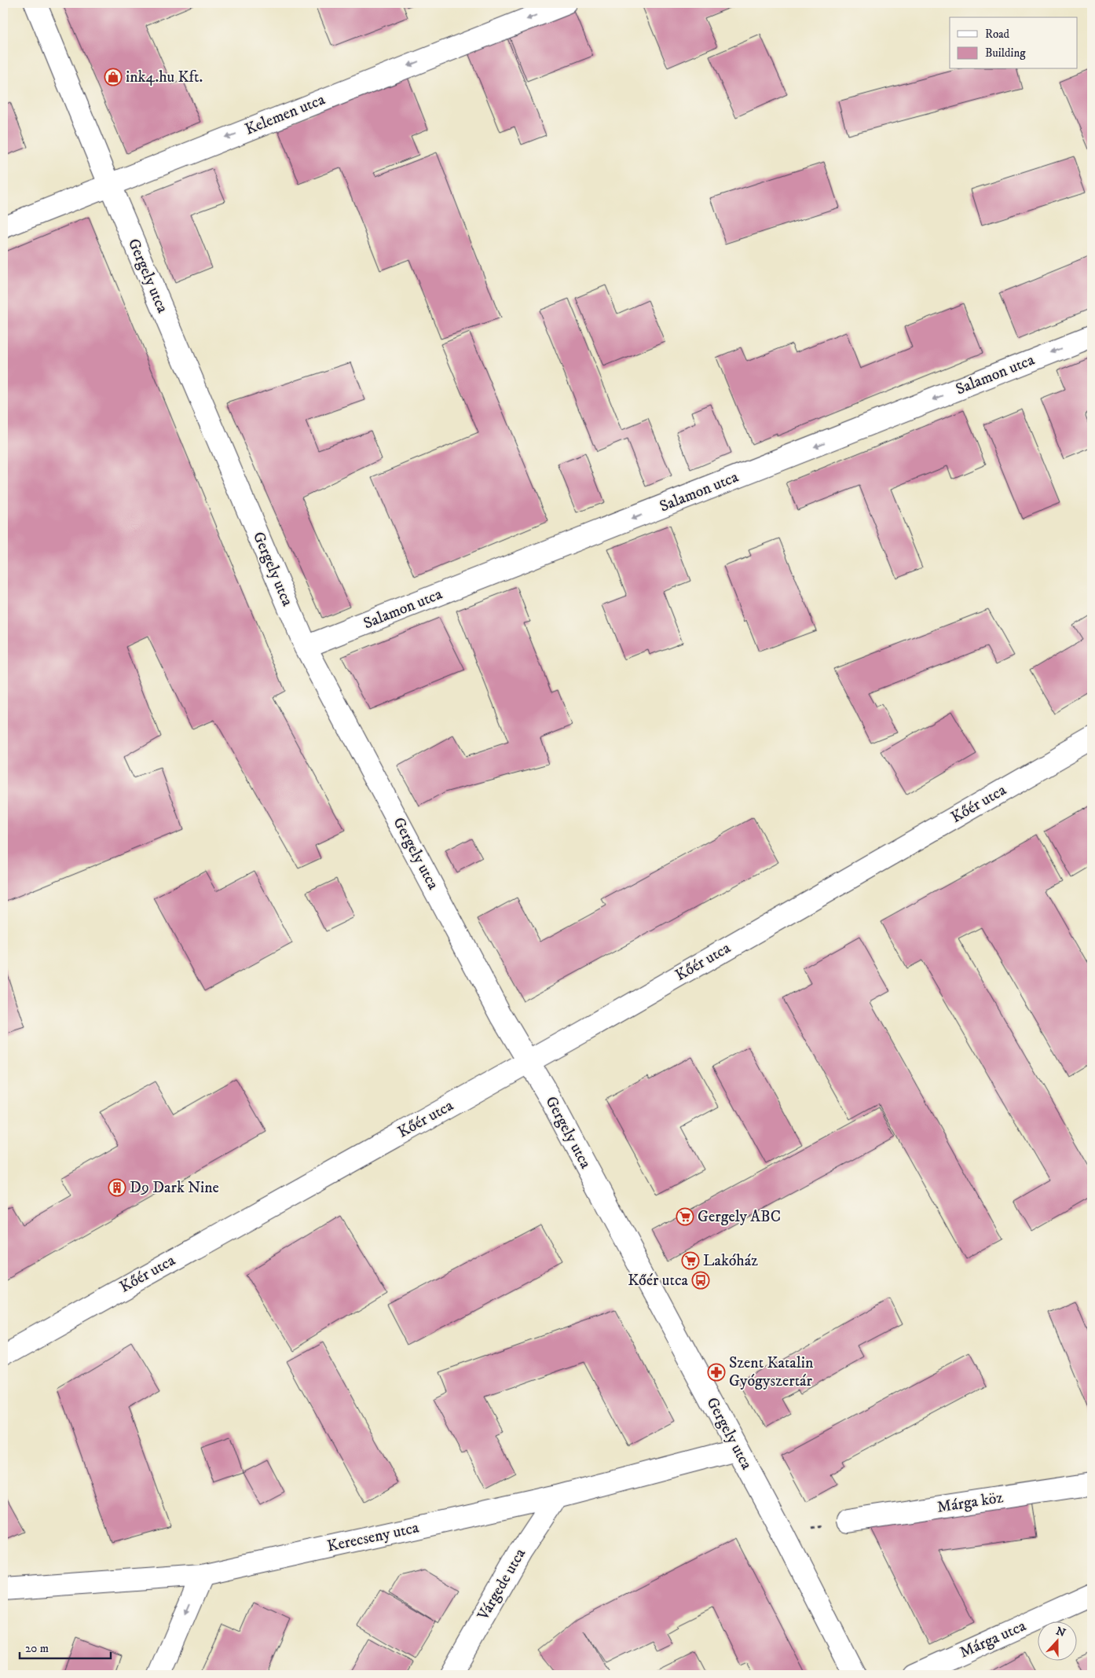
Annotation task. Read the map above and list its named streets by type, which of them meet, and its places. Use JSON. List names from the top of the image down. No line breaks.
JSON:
{"streets":{"street":["Kelemen utca","Gergely utca","Salamon utca","Kőér utca","Márga köz","Kerecseny utca","Várgede utca","Márga utca"]},"crossings":[["Kelemen utca","Gergely utca"],["Gergely utca","Salamon utca"],["Gergely utca","Kőér utca"],["Gergely utca","Kerecseny utca"],["Kerecseny utca","Várgede utca"]],"one_way":["Kelemen utca","Salamon utca"],"places":{"shop":["ink4.hu Kft."],"building":["D9 Dark Nine"],"supermarket":["Gergely ABC","Lakóház"],"bus stop":["Kőér utca"],"pharmacy":["Szent Katalin Gyógyszertár"]},"legend":["Road","Building"],"scale_bar":"20 m","north":"top"}
